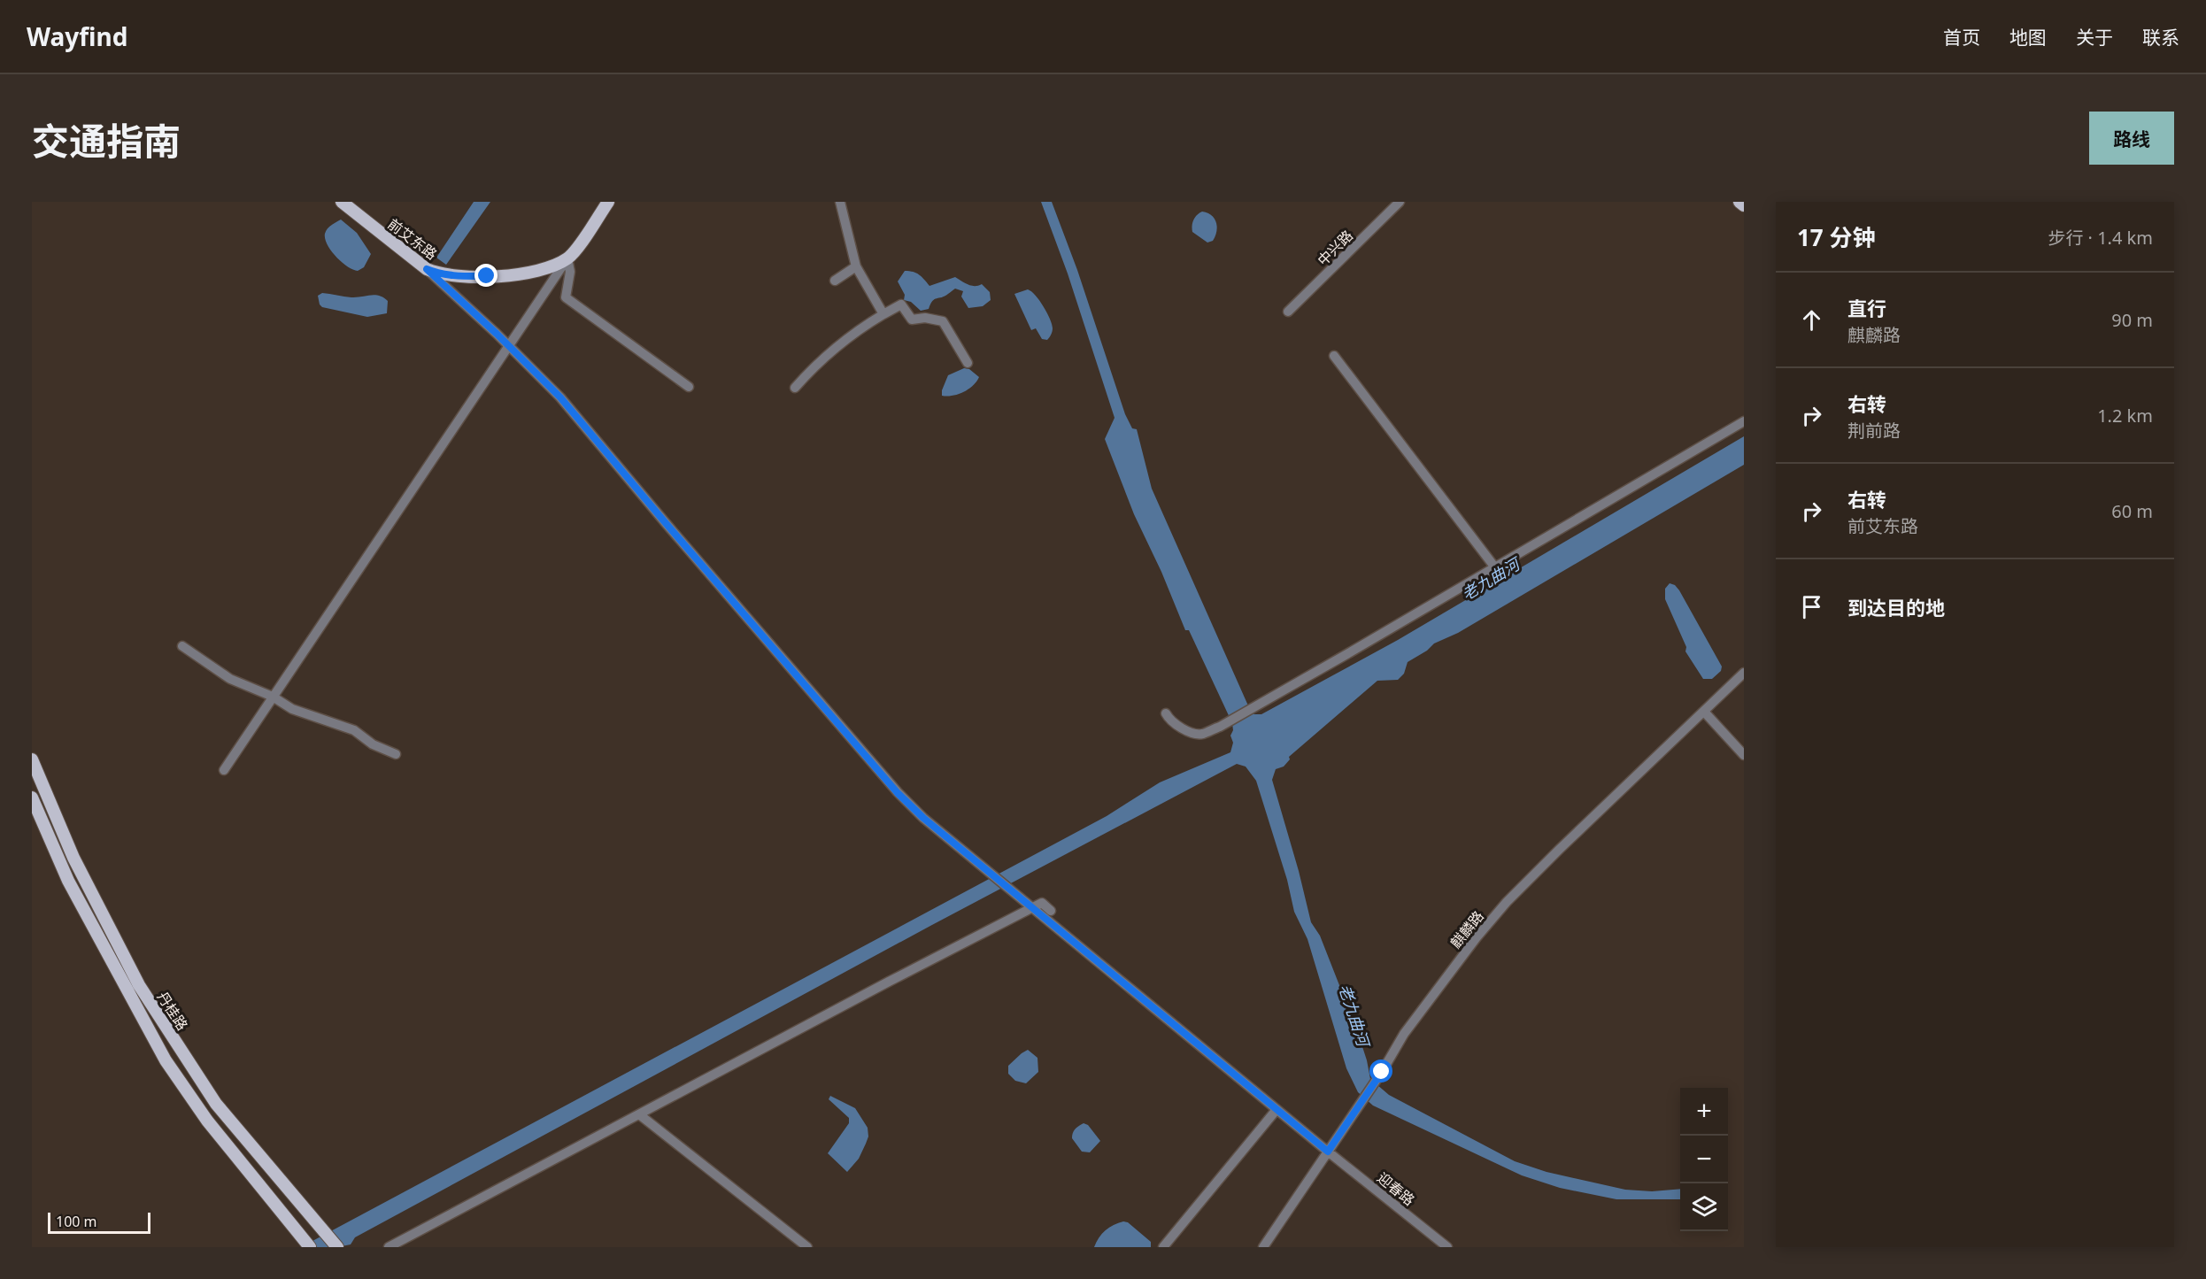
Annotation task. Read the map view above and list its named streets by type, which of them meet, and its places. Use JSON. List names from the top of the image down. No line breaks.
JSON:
{"streets":{"main road":["前艾东路","丹桂路"],"street":["中兴路","麒麟路","迎春路"]},"crossings":[["前艾东路","迎春路"],["麒麟路","迎春路"]],"water":["老九曲河"],"scale_bar":"100 m","page":{"header":"Wayfind","nav":["首页","地图","关于","联系"],"title":"交通指南","buttons":"路线","heading":["17 分钟","步行 · 1.4 km"],"list":[["直行","麒麟路","90 m"],["右转","荆前路","1.2 km"],["右转","前艾东路","60 m"],"到达目的地"],"map_buttons":["+","−"],"scale":"100 m"}}
